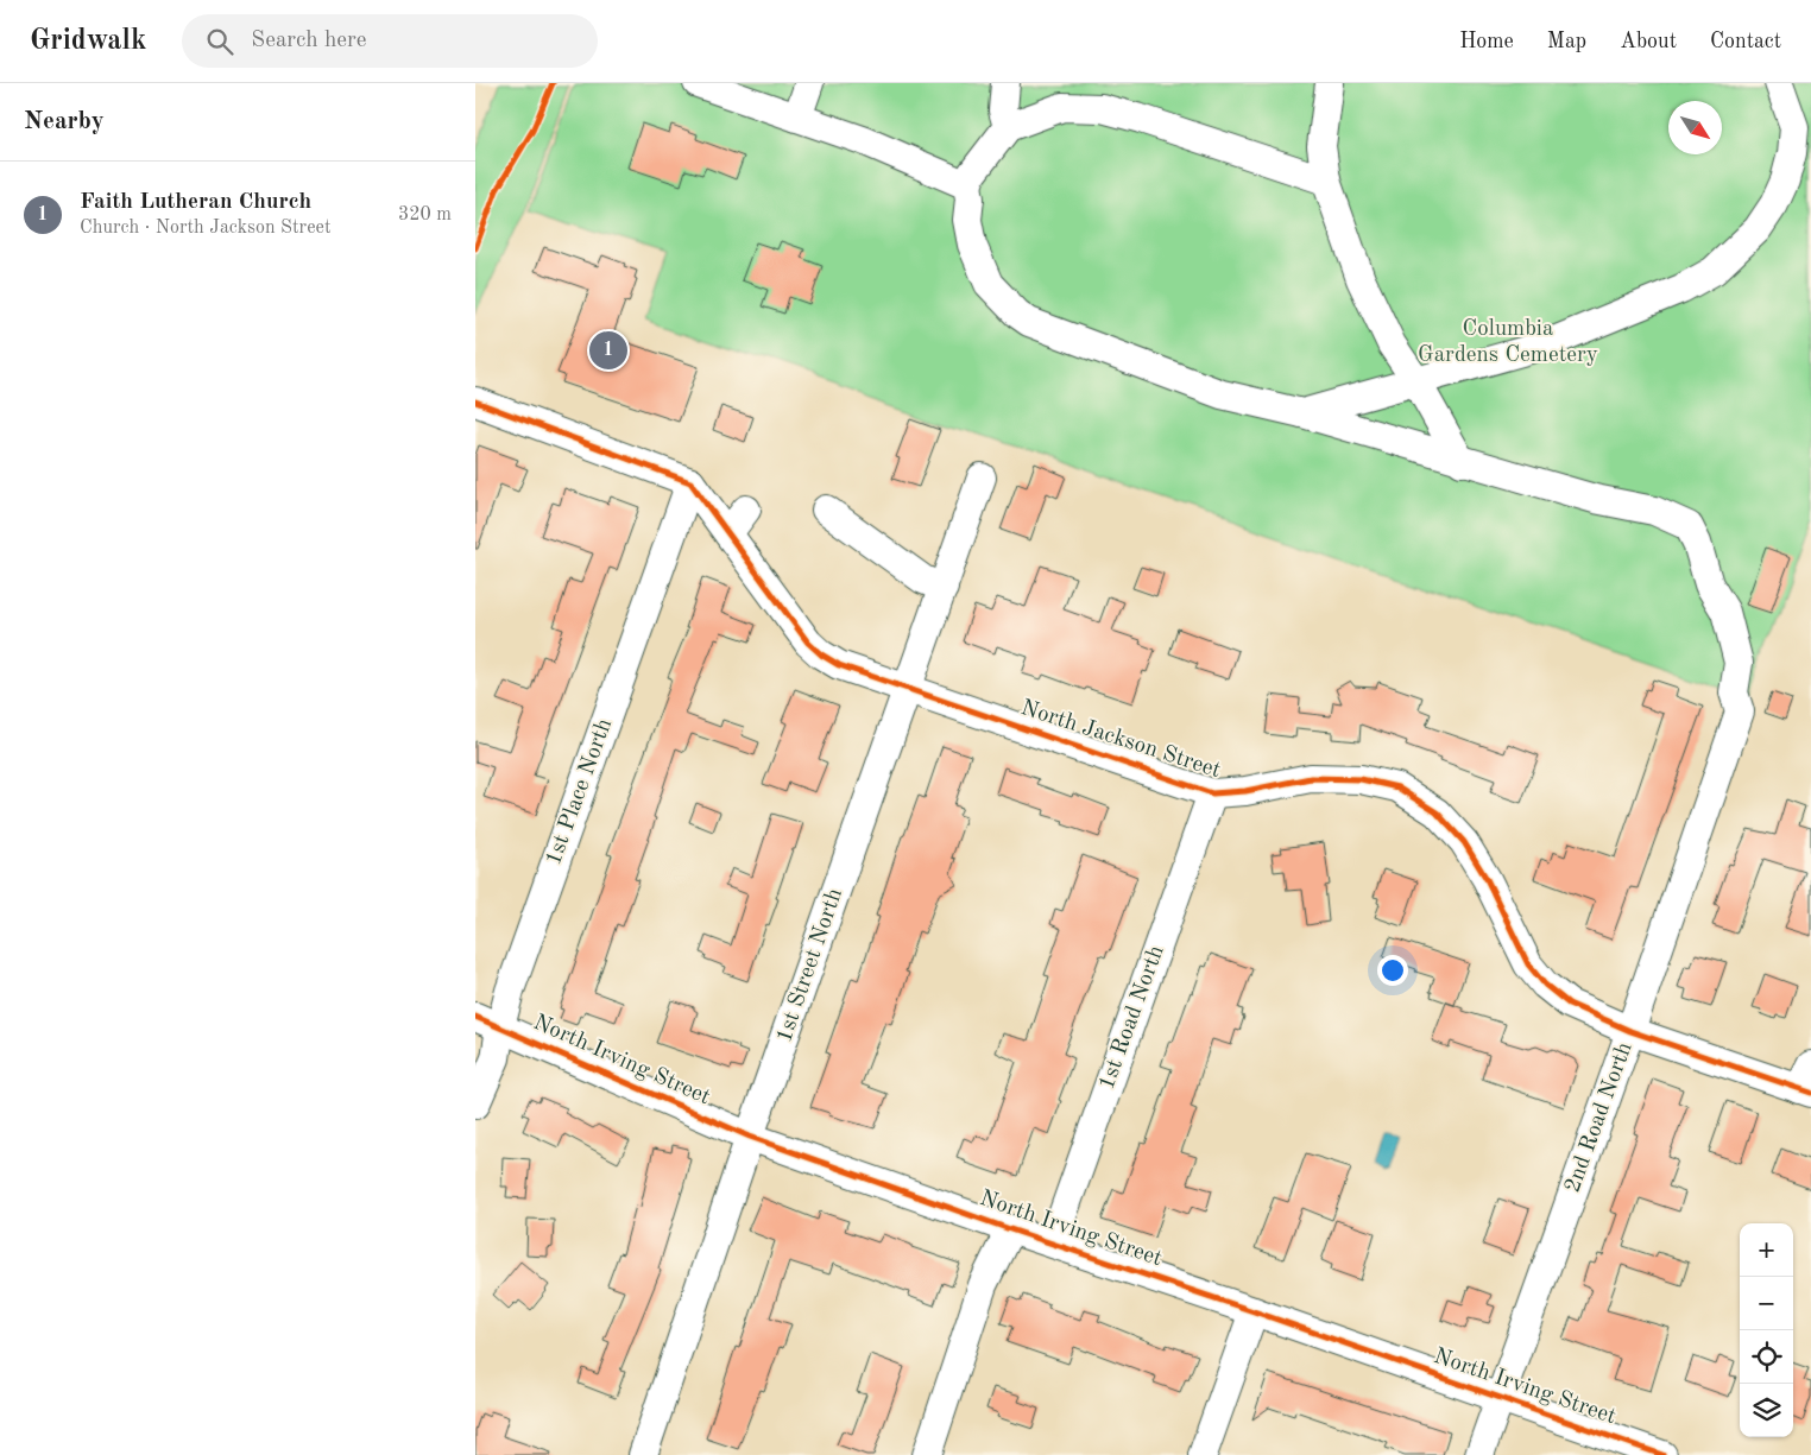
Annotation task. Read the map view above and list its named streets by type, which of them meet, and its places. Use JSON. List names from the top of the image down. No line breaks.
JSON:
{"streets":{"street":["North Jackson Street","1st Place North","1st Street North","1st Road North","North Irving Street","2nd Road North"]},"crossings":[["North Jackson Street","1st Place North"],["North Jackson Street","1st Street North"],["North Jackson Street","1st Road North"],["North Jackson Street","2nd Road North"],["1st Place North","North Irving Street"],["1st Street North","North Irving Street"],["1st Road North","North Irving Street"],["North Irving Street","2nd Road North"]],"parks":["Columbia Gardens Cemetery"],"north":"bottom right","page":{"header":"Gridwalk","search":"Search here","nav":["Home","Map","About","Contact"],"heading":"Nearby","list":[{"mark":"1","name":"Faith Lutheran Church","note":"Church · North Jackson Street","value":"320 m"}],"pins":"1","map_buttons":["+","−"]}}
